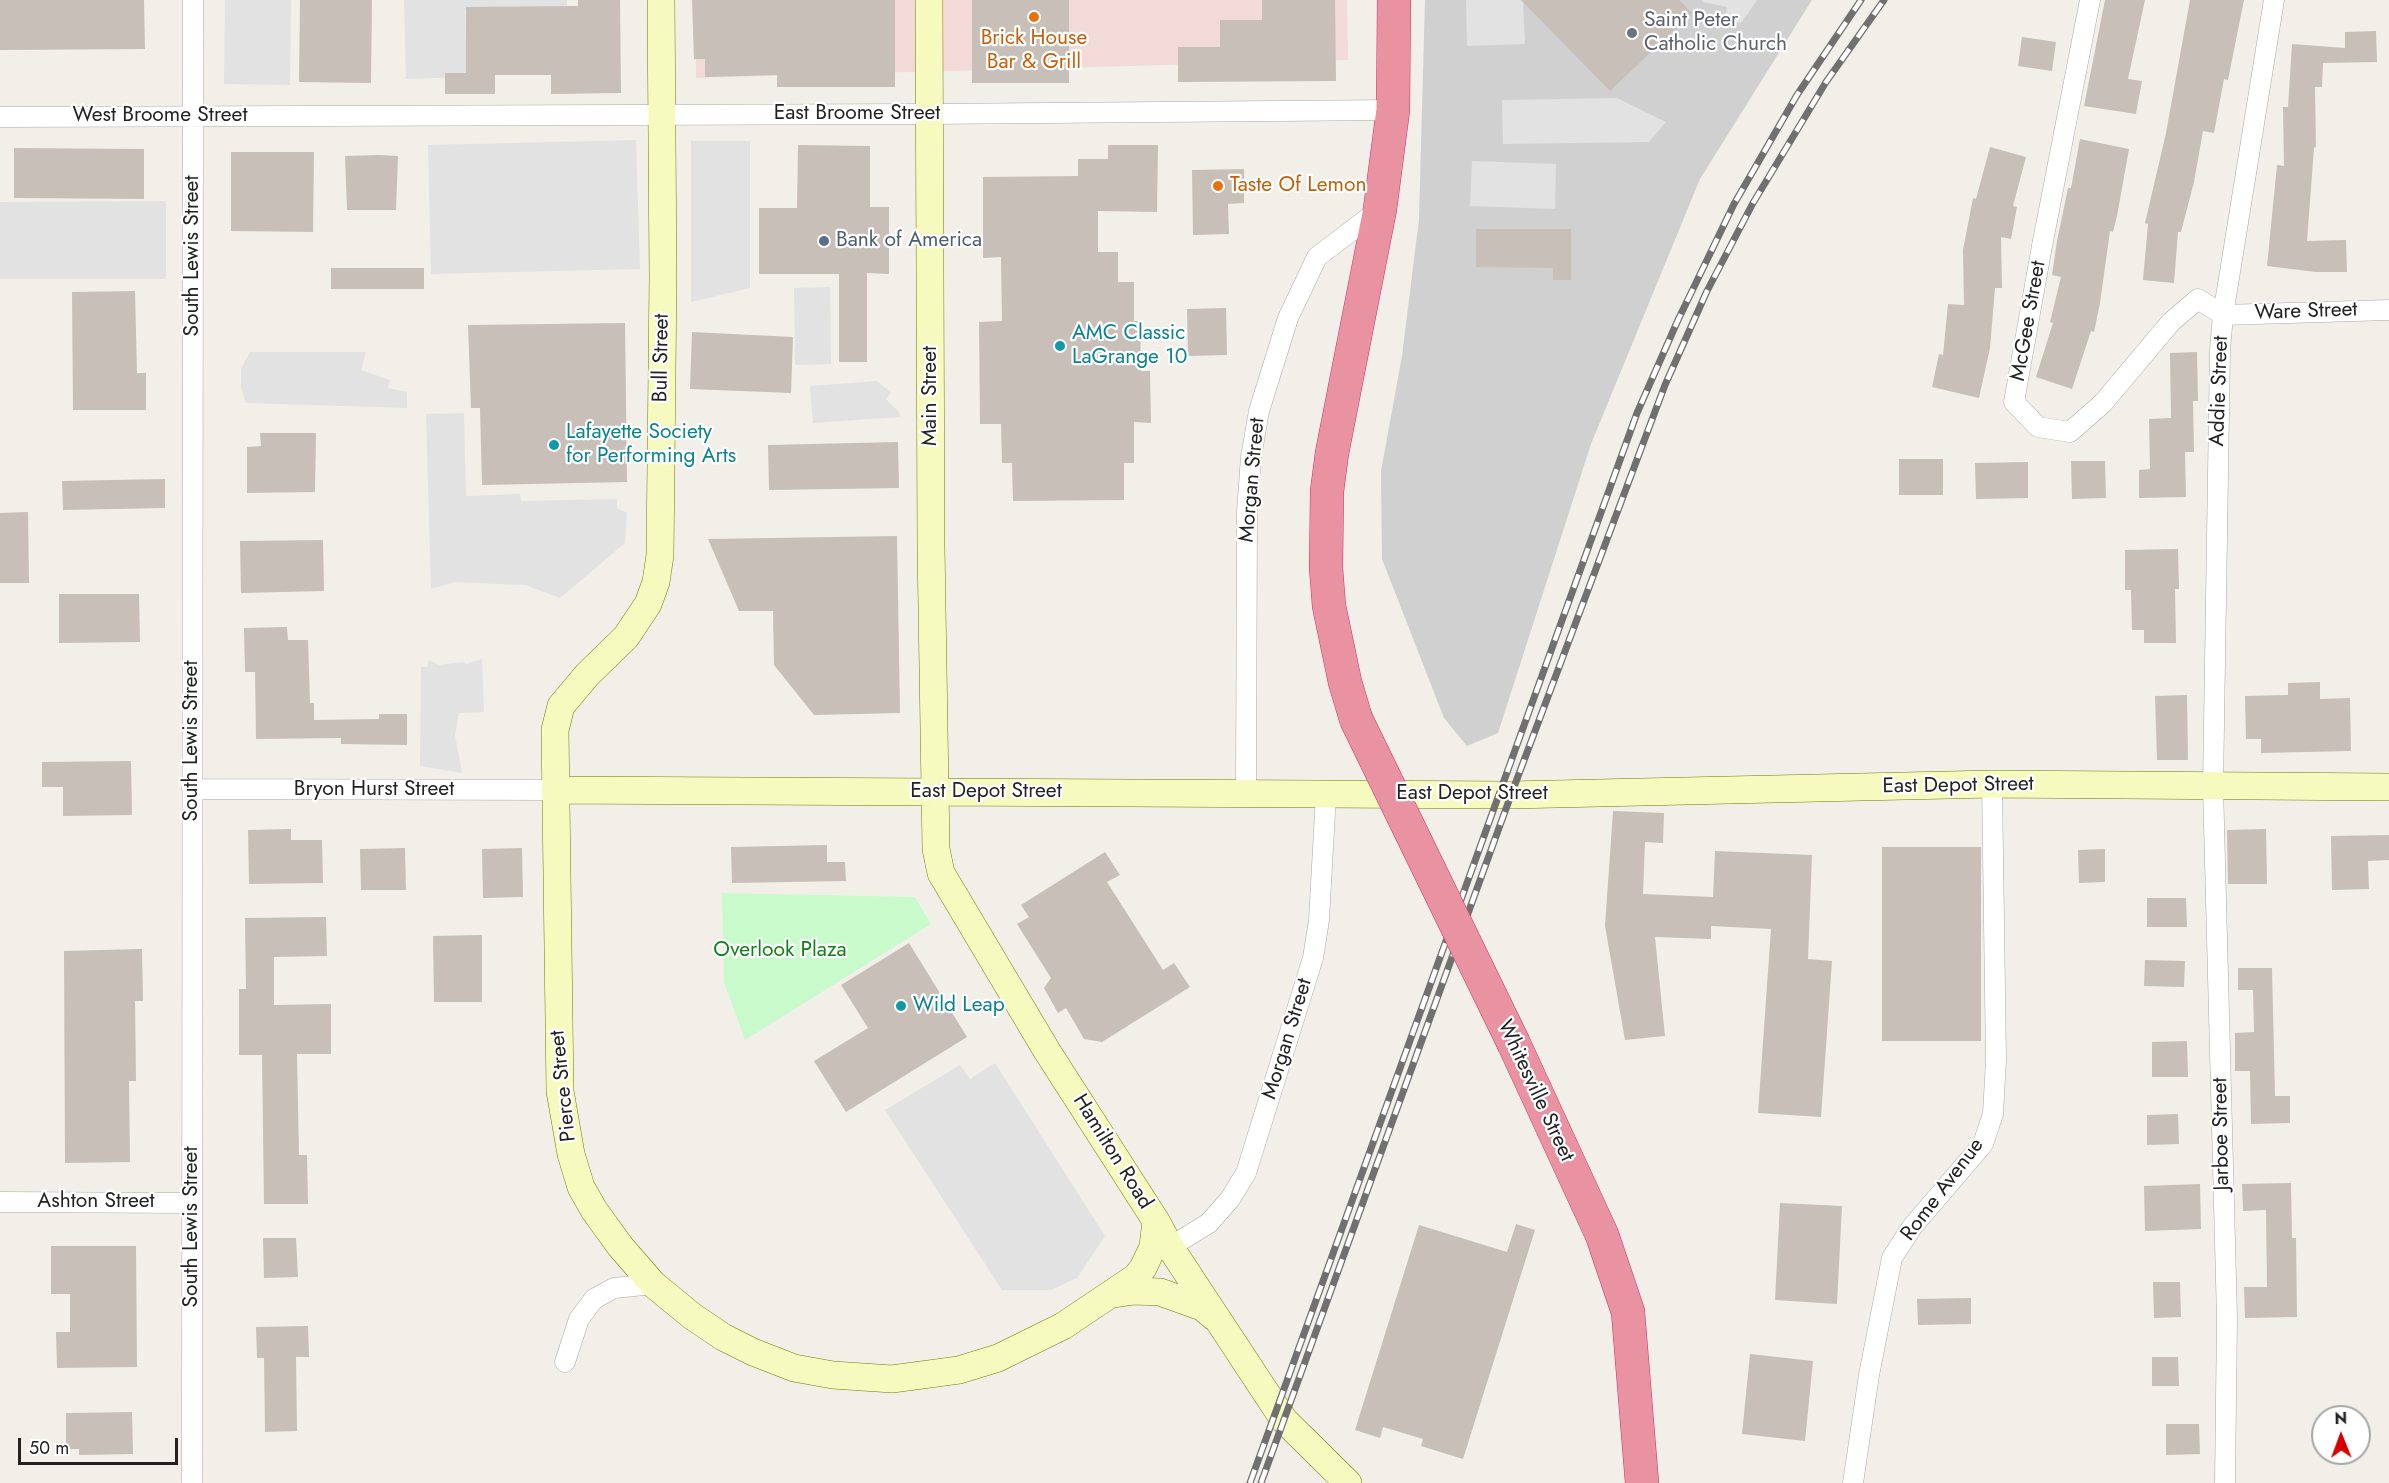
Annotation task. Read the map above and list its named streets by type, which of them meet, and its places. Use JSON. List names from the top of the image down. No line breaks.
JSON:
{"streets":{"highway":["Whitesville Street"],"street":["East Broome Street","West Broome Street","South Lewis Street","Ware Street","McGee Street","Bull Street","Addie Street","Main Street","Morgan Street","East Depot Street","Bryon Hurst Street","Pierce Street","Jarboe Street","Hamilton Road","Rome Avenue","Ashton Street"]},"crossings":[["East Broome Street","West Broome Street"],["East Broome Street","Bull Street"],["East Broome Street","Main Street"],["West Broome Street","South Lewis Street"],["South Lewis Street","Bryon Hurst Street"],["South Lewis Street","Ashton Street"],["Ware Street","McGee Street"],["Ware Street","Addie Street"],["McGee Street","Addie Street"],["Bull Street","East Depot Street"],["Bull Street","Bryon Hurst Street"],["Bull Street","Pierce Street"],["Addie Street","East Depot Street"],["Addie Street","Jarboe Street"],["Main Street","East Depot Street"],["Main Street","Hamilton Road"],["Morgan Street","East Depot Street"],["Morgan Street","Whitesville Street"],["Morgan Street","Hamilton Road"],["East Depot Street","Bryon Hurst Street"],["East Depot Street","Pierce Street"],["East Depot Street","Jarboe Street"],["East Depot Street","Hamilton Road"],["East Depot Street","Rome Avenue"],["Bryon Hurst Street","Pierce Street"],["Pierce Street","Hamilton Road"]],"parks":["Overlook Plaza"],"places":["Brick House Bar & Grill","Saint Peter Catholic Church","Taste Of Lemon","Bank of America","AMC Classic LaGrange 10","Lafayette Society for Performing Arts","Wild Leap"],"scale_bar":"50 m","north":"top"}
